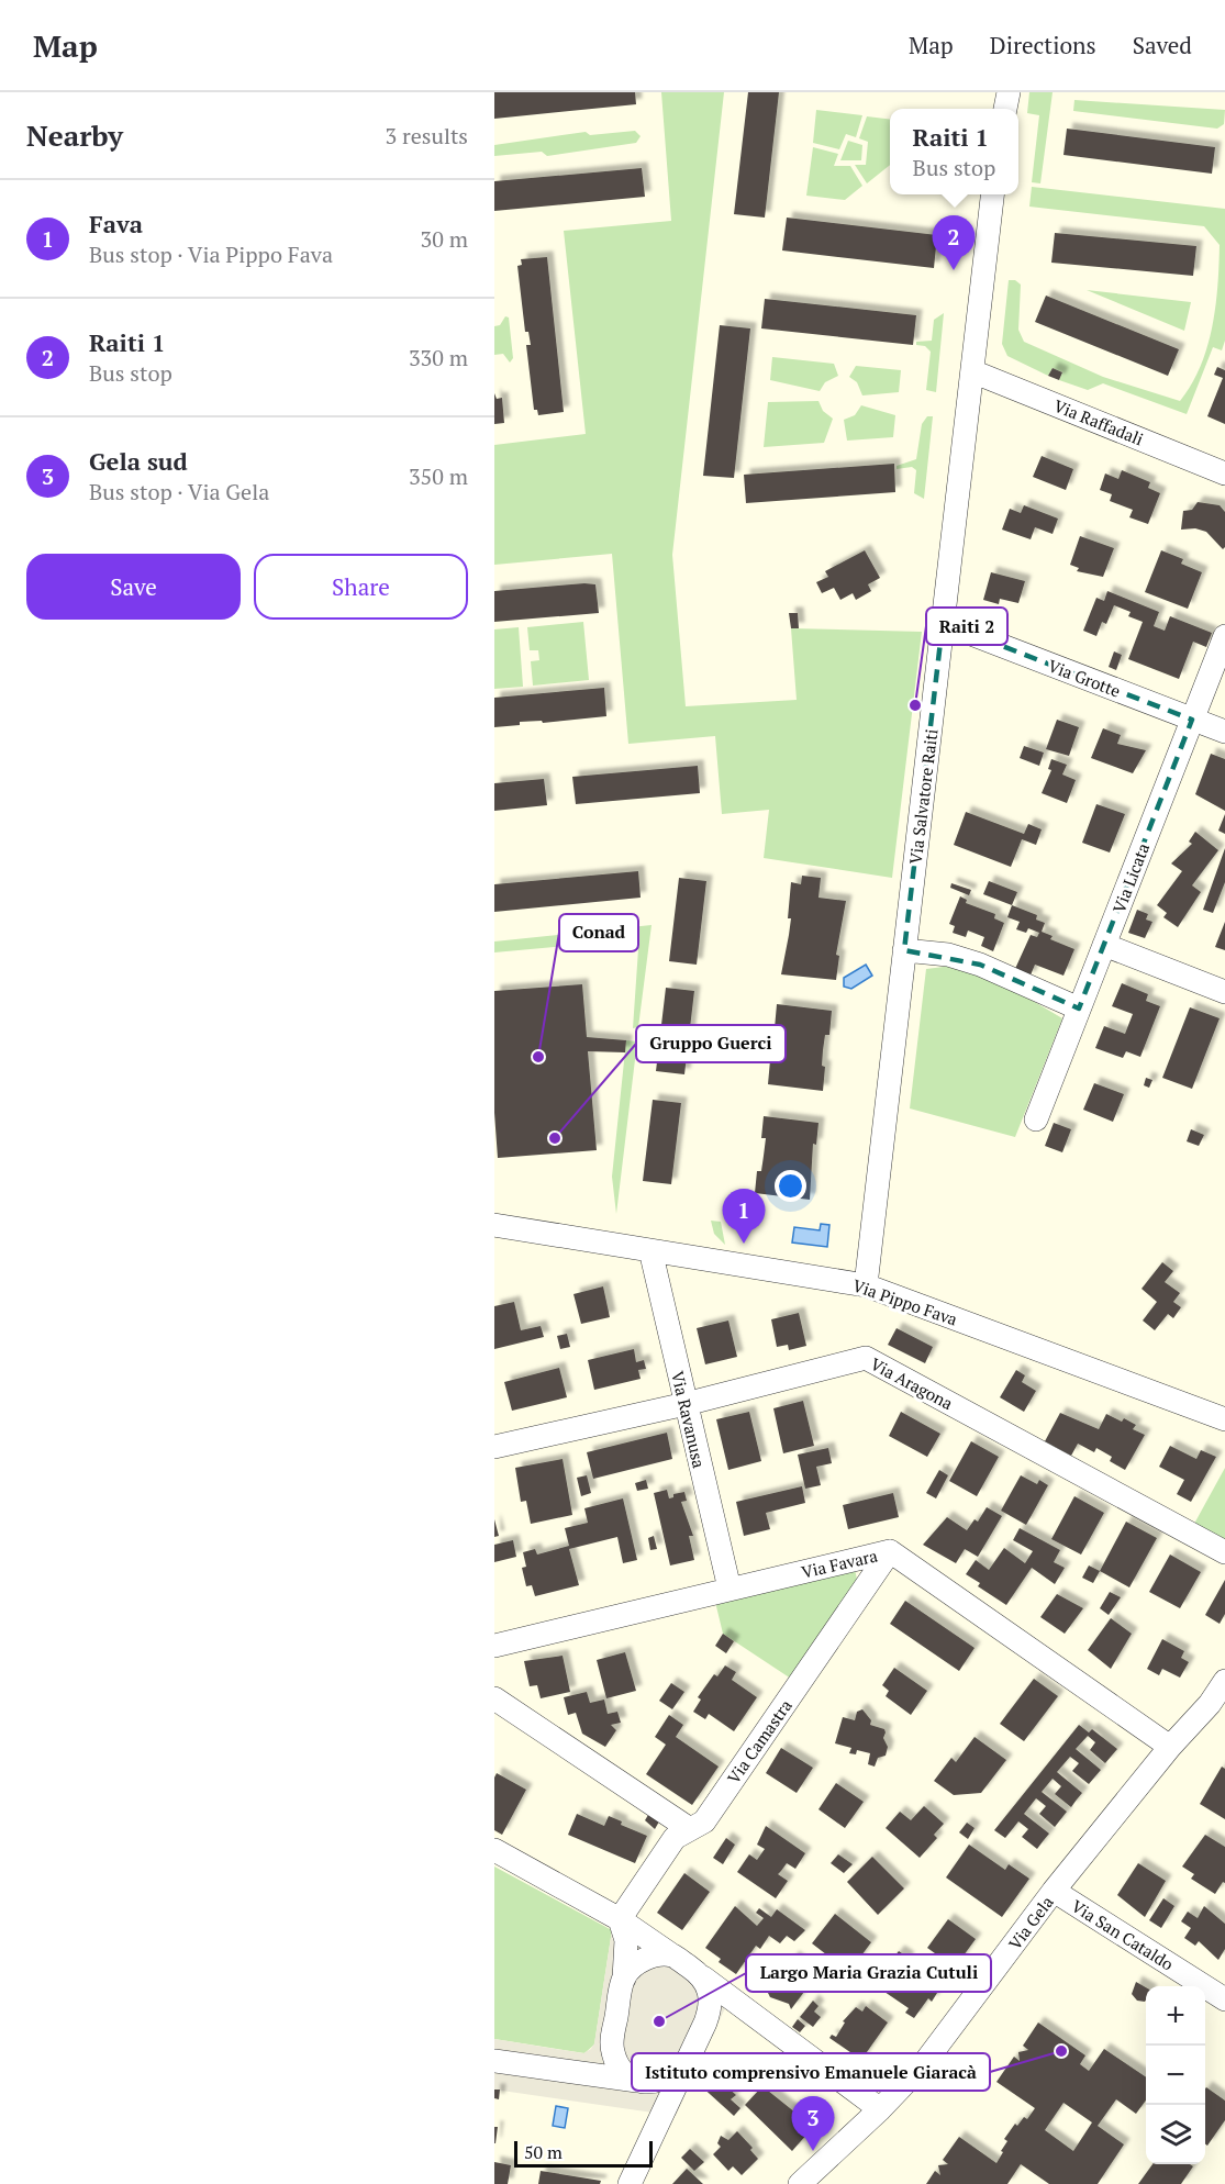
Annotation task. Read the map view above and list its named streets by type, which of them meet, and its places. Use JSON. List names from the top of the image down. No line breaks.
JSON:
{"streets":{"street":["Via Raffadali","Via Grotte","Via Salvatore Raiti","Via Licata","Via Pippo Fava","Via Aragona","Via Ravanusa","Via Favara","Via Camastra","Via Gela","Via San Cataldo"]},"crossings":[["Via Raffadali","Via Salvatore Raiti"],["Via Grotte","Via Salvatore Raiti"],["Via Grotte","Via Licata"],["Via Salvatore Raiti","Via Pippo Fava"],["Via Pippo Fava","Via Ravanusa"],["Via Aragona","Via Ravanusa"],["Via Ravanusa","Via Favara"],["Via Favara","Via Camastra"],["Via Favara","Via Gela"],["Via Gela","Via San Cataldo"]],"places":["Raiti 2","Conad","Gruppo Guerci","Largo Maria Grazia Cutuli","Istituto comprensivo Emanuele Giaracà"],"scale_bar":"50 m","page":{"header":"Map","nav":["Map","Directions","Saved"],"heading":["Nearby","3 results"],"popup":["Raiti 1","Bus stop"],"list":[{"mark":"1","name":"Fava","note":"Bus stop · Via Pippo Fava","value":"30 m"},{"mark":"2","name":"Raiti 1","note":"Bus stop","value":"330 m"},{"mark":"3","name":"Gela sud","note":"Bus stop · Via Gela","value":"350 m"}],"pins":["2","1","3"],"buttons":["Save","Share"],"map_buttons":["+","−"],"scale":"50 m"}}
